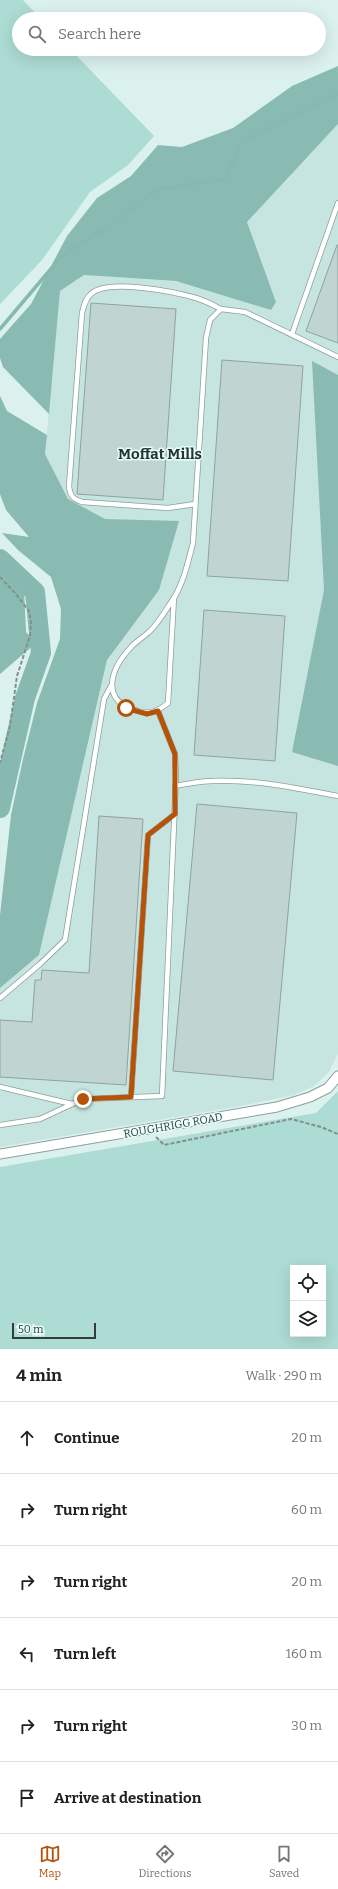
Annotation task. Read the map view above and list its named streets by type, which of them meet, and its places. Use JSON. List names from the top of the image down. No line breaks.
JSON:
{"streets":{"street":["ROUGHRIGG ROAD"]},"districts":["Moffat Mills"],"scale_bar":"50 m","page":{"search":"Search here","scale":"50 m","heading":["4 min","Walk · 290 m"],"list":[["Continue","20 m"],["Turn right","60 m"],["Turn right","20 m"],["Turn left","160 m"],["Turn right","30 m"],"Arrive at destination"],"nav":["Map","Directions","Saved"]}}
